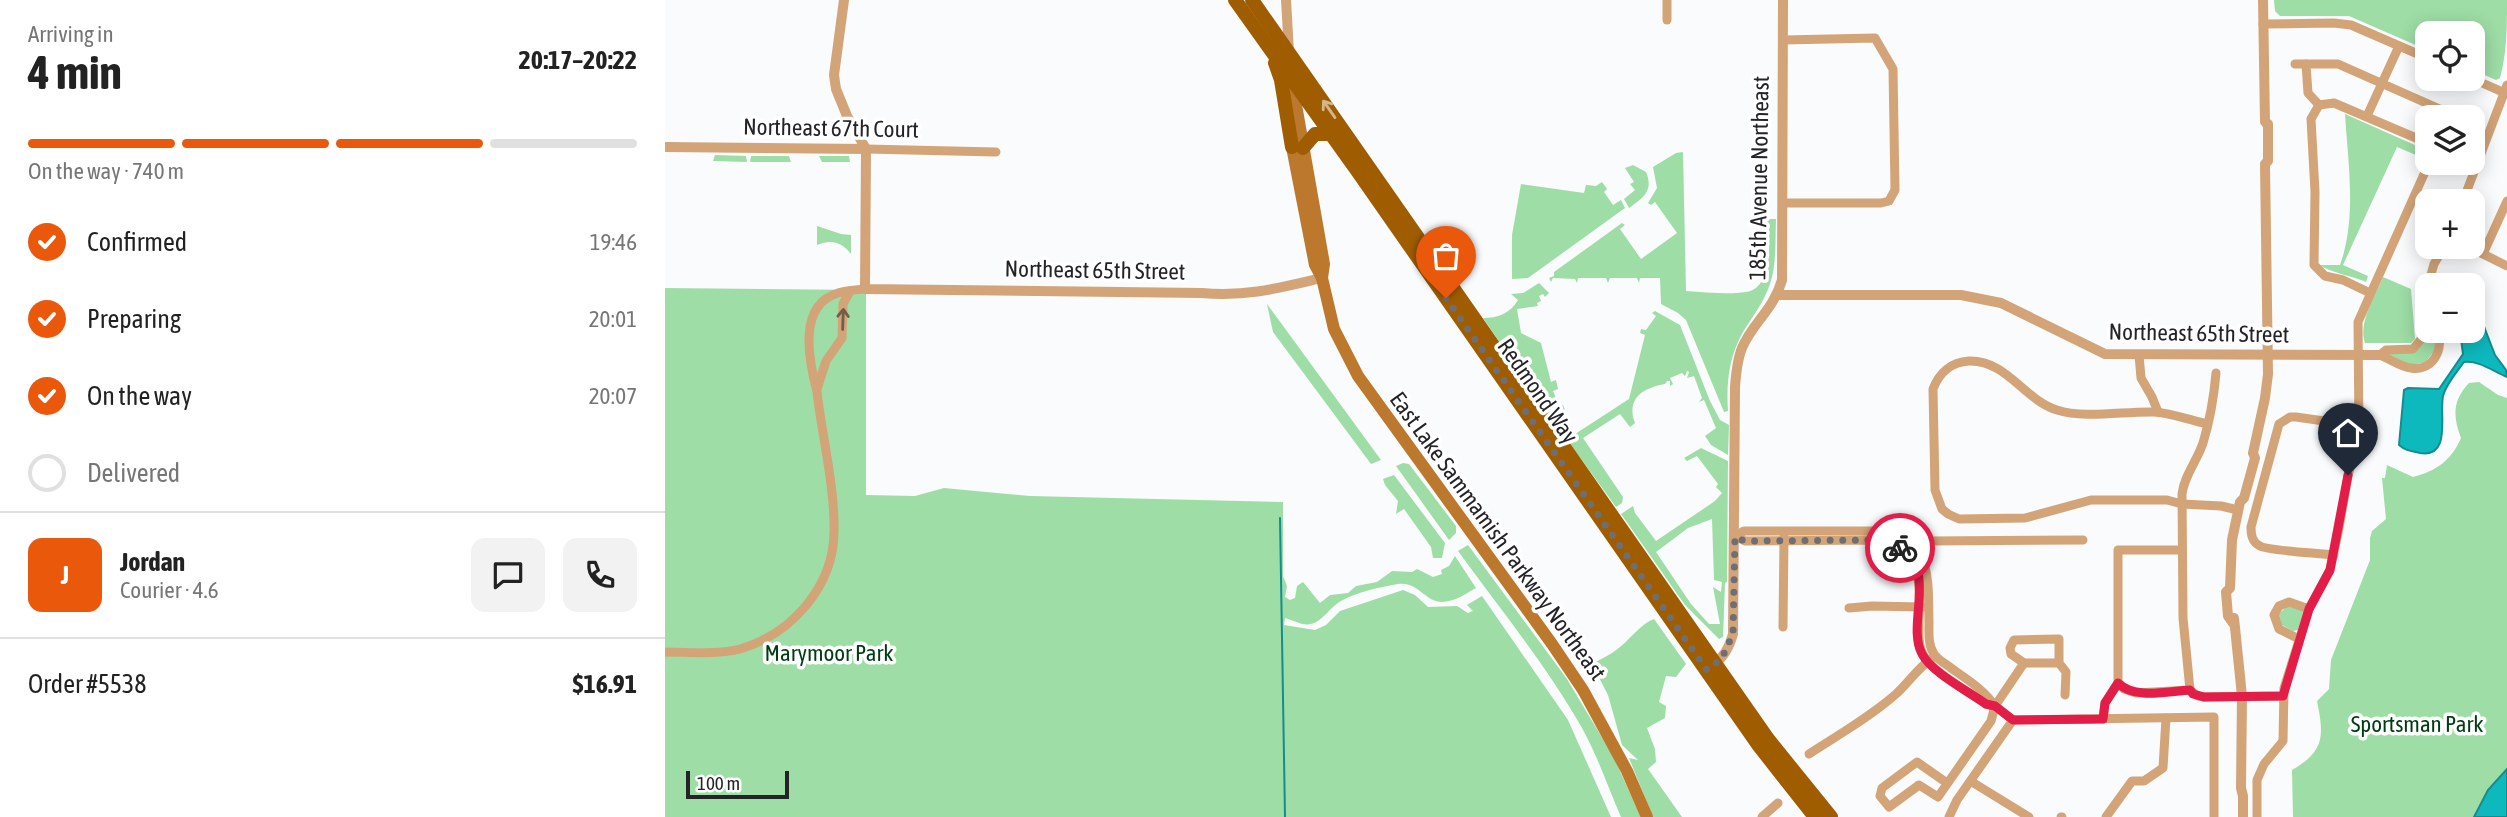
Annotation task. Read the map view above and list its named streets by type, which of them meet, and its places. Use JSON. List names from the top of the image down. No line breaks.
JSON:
{"streets":{"main road":["Redmond Way","East Lake Sammamish Parkway Northeast"],"street":["Northeast 67th Court","185th Avenue Northeast","Northeast 65th Street"]},"crossings":[["185th Avenue Northeast","Northeast 65th Street"],["185th Avenue Northeast","Redmond Way"],["Northeast 65th Street","East Lake Sammamish Parkway Northeast"],["Redmond Way","East Lake Sammamish Parkway Northeast"]],"parks":["Marymoor Park","Sportsman Park"],"scale_bar":"100 m","page":{"heading":["4 min","Arriving in","20:17–20:22"],"panel":["Jordan","Courier · 4.6","Order #5538","$16.91"],"map_buttons":["+","−"],"bar":"On the way · 740 m","list":[["Confirmed","19:46"],["Preparing","20:01"],["On the way","20:07"],"Delivered"],"round":"J","scale":"100 m"}}
